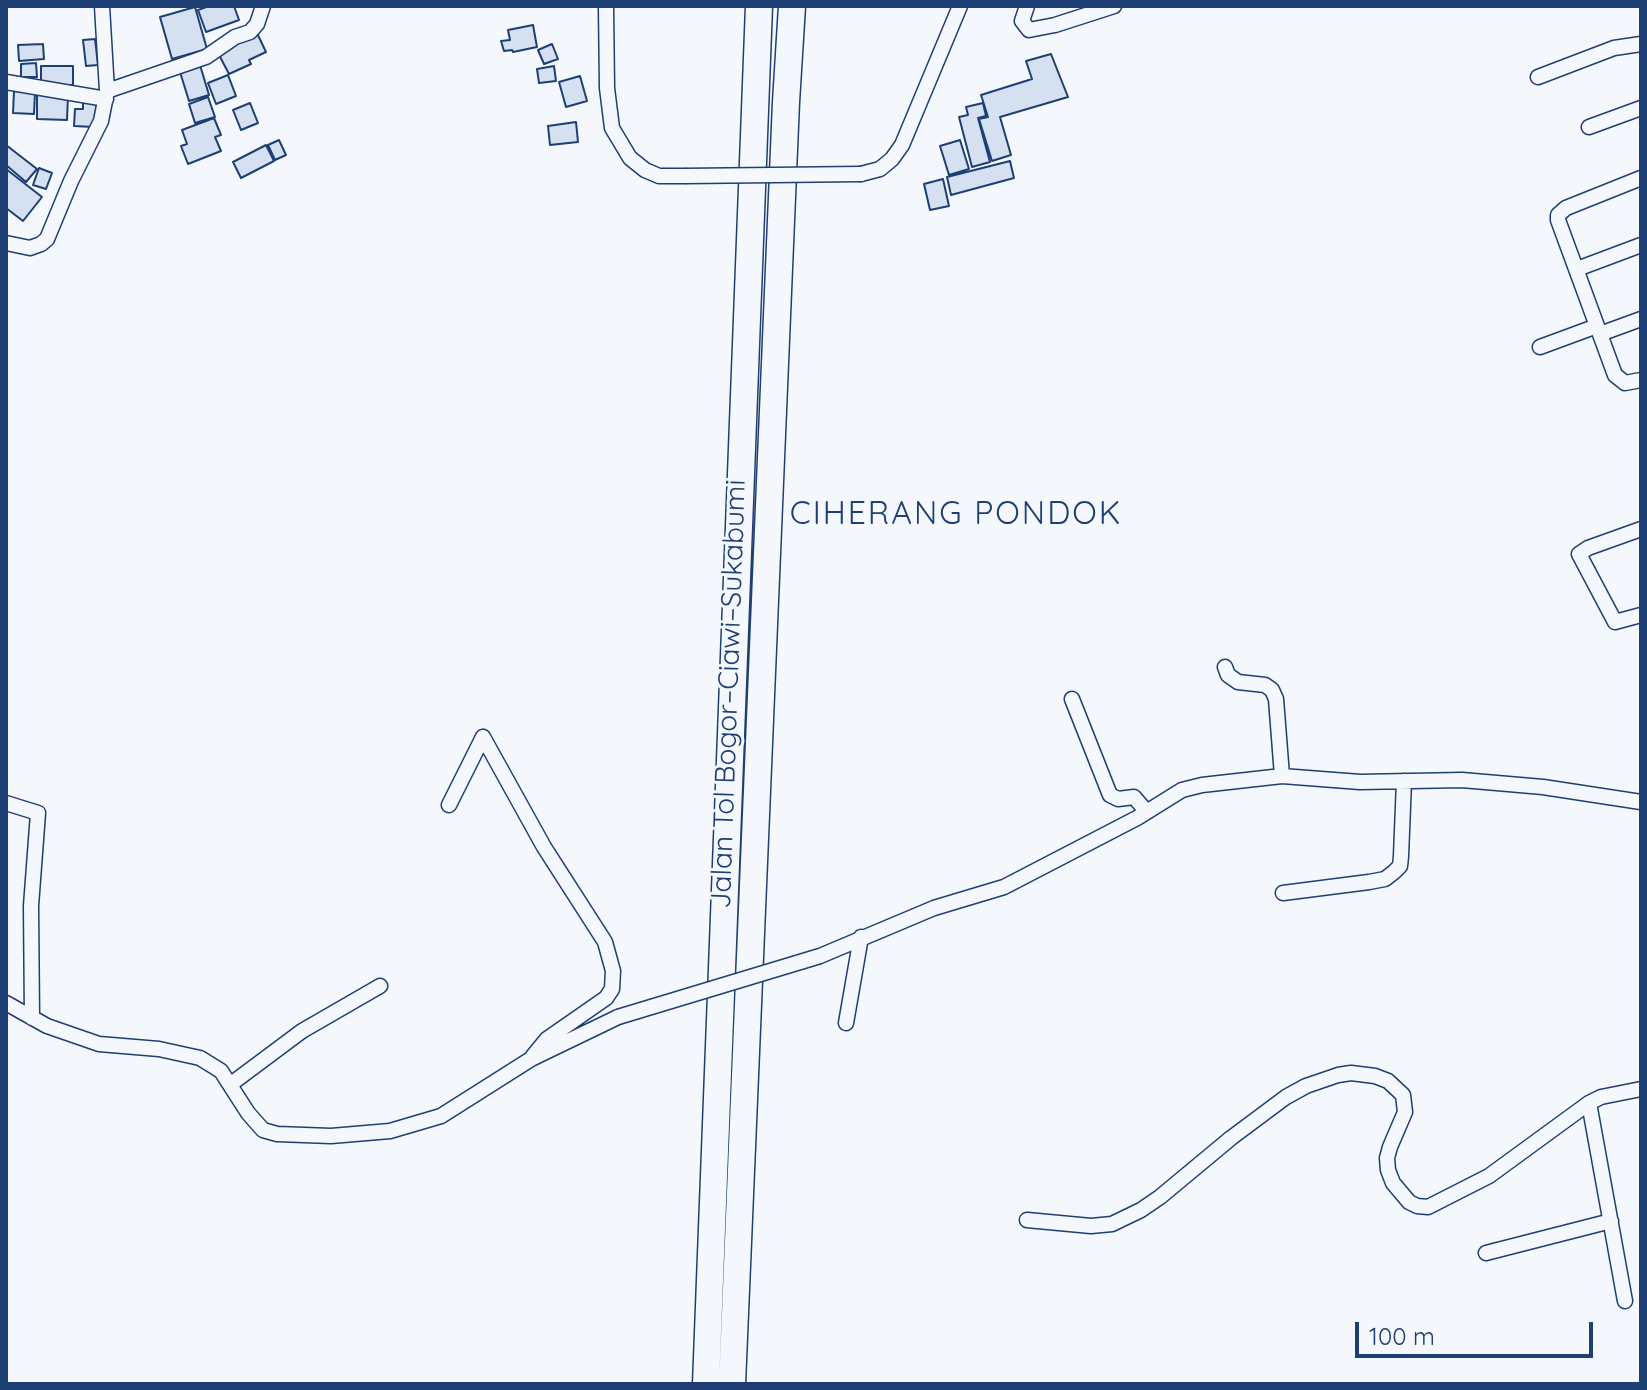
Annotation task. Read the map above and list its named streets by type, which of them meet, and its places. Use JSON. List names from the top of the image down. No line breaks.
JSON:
{"streets":{"highway":["Jalan Tol Bogor–Ciawi–Sukabumi"]},"districts":["CIHERANG PONDOK"],"scale_bar":"100 m"}
